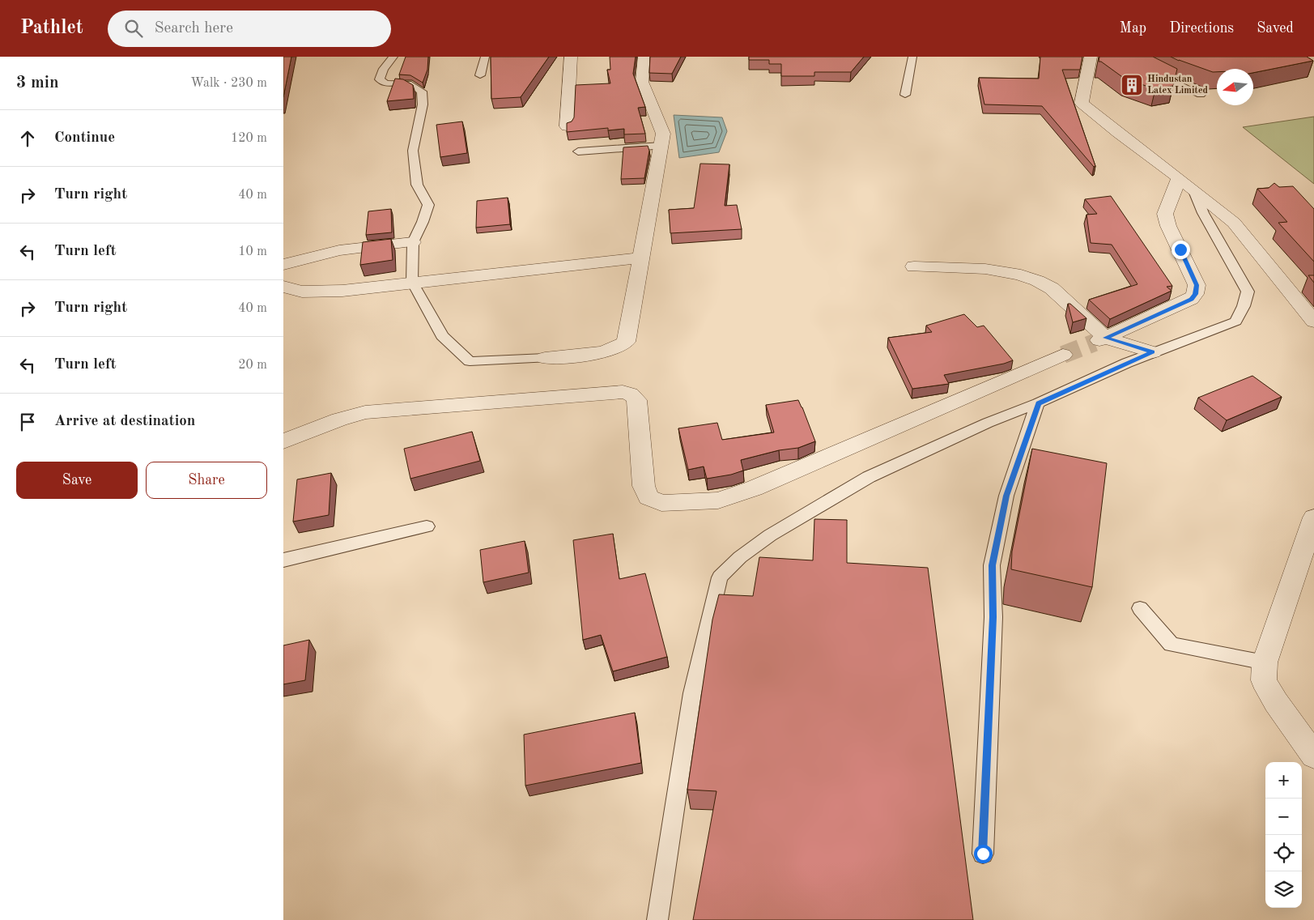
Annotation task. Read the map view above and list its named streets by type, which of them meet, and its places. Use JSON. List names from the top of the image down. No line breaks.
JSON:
{"places":{"building":["Hindustan Latex Limited"]},"north":"left","page":{"header":"Pathlet","search":"Search here","nav":["Map","Directions","Saved"],"heading":["3 min","Walk · 230 m"],"list":[["Continue","120 m"],["Turn right","40 m"],["Turn left","10 m"],["Turn right","40 m"],["Turn left","20 m"],"Arrive at destination"],"buttons":["Save","Share"],"map_buttons":["+","−"]}}
